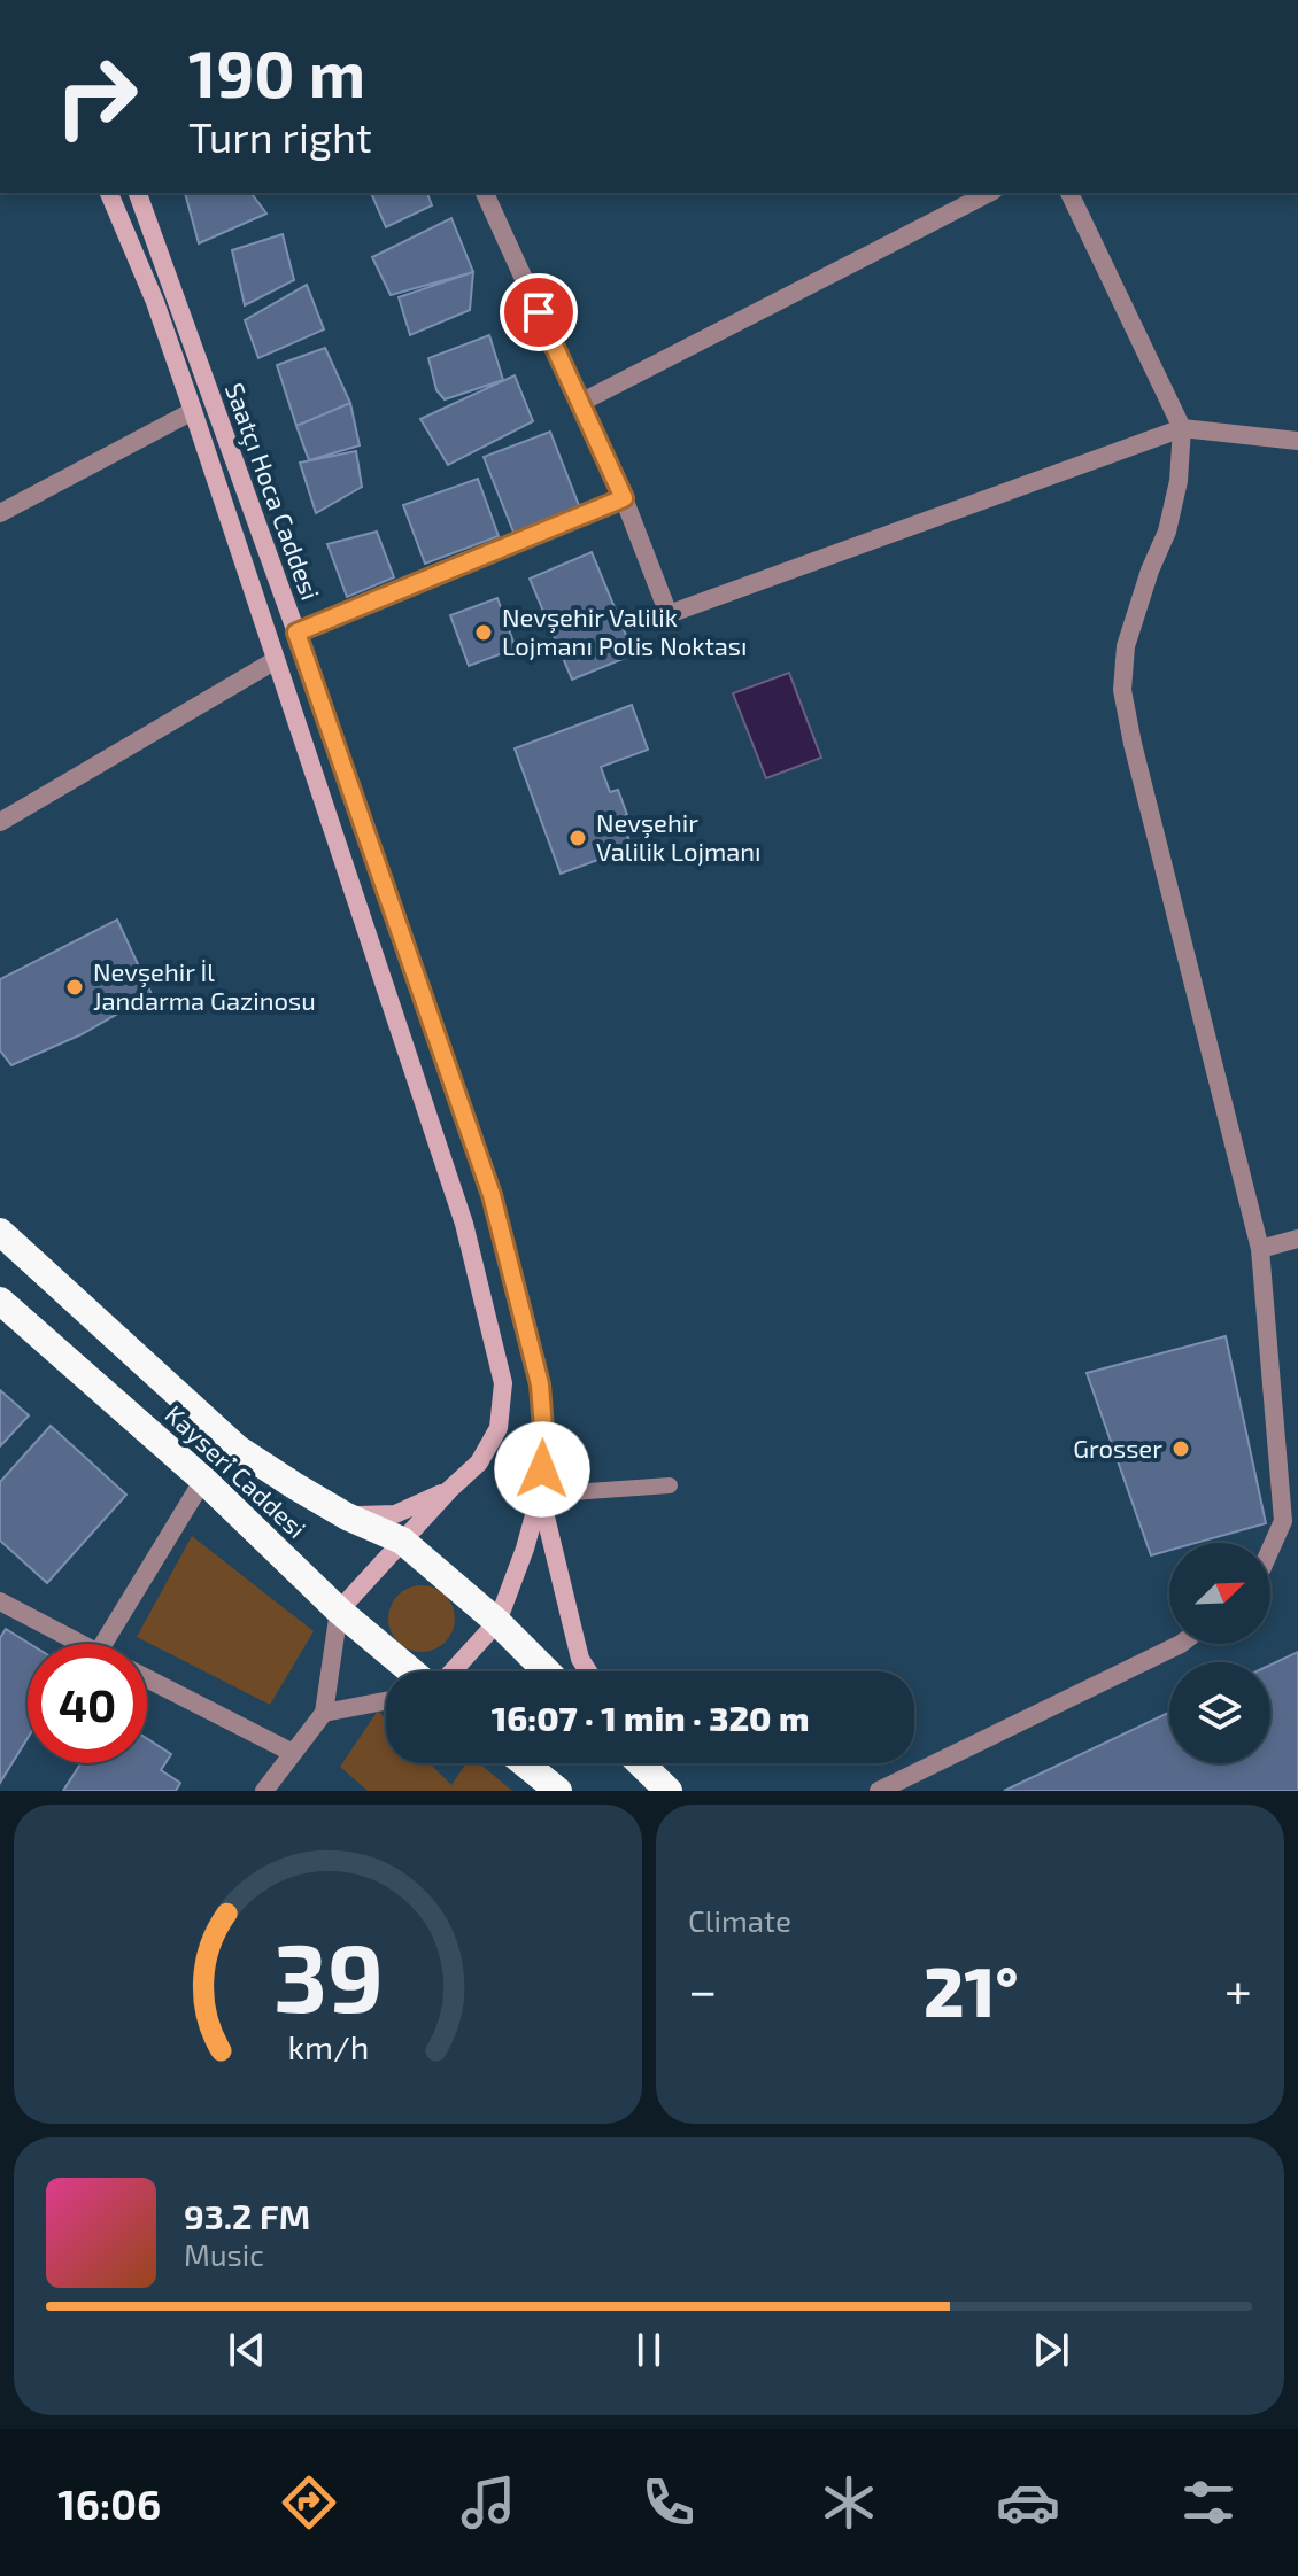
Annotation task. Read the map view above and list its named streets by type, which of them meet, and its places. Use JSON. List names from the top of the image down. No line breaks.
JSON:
{"streets":{"highway":["Kayseri Caddesi"],"street":["Saatçı Hoca Caddesi"]},"crossings":[["Saatçı Hoca Caddesi","Kayseri Caddesi"]],"places":["Nevşehir Valilik Lojmanı Polis Noktası","Nevşehir Valilik Lojmanı","Nevşehir İl Jandarma Gazinosu","Grosser"],"north":"top right","page":{"turn":["190 m","Turn right"],"limit":"40","trip":"16:07 · 1 min · 320 m","tile":"Climate","heat":["−","21°","+"],"song":["93.2 FM","Music"],"tabs":"16:06","gauge":["39","km/h"]}}
